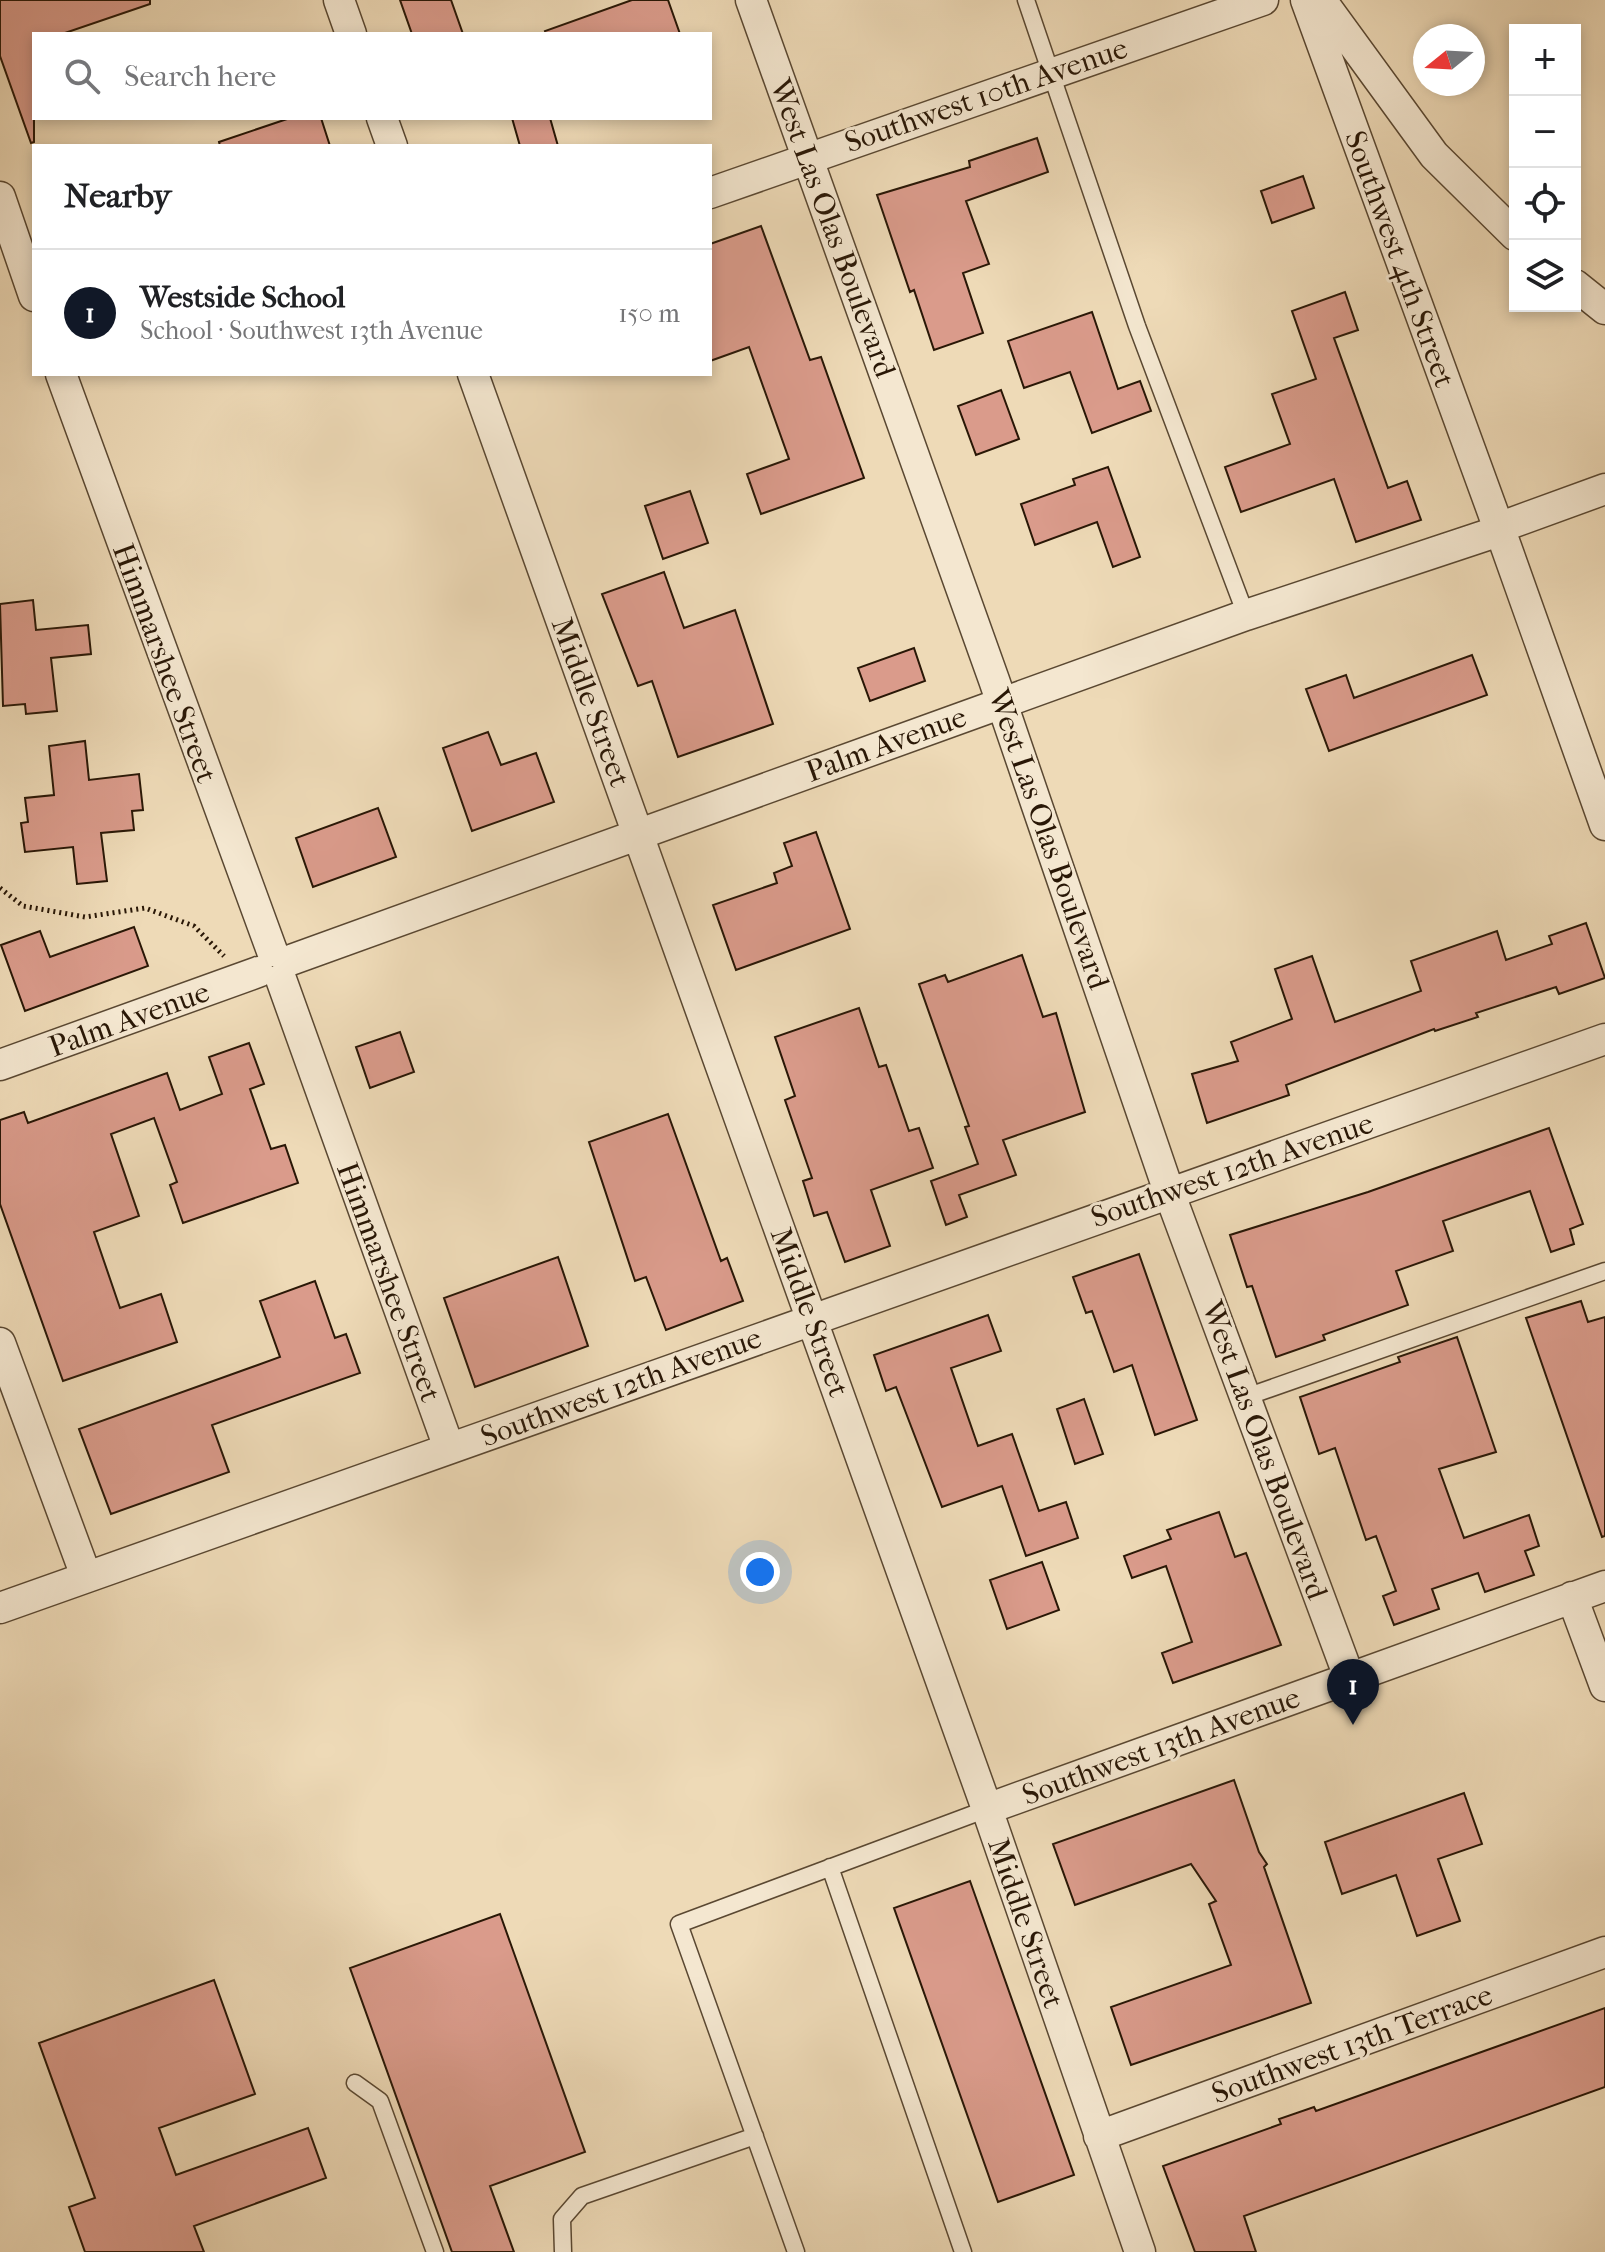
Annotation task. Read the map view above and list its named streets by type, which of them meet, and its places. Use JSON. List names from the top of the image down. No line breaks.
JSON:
{"streets":{"street":["Southwest 10th Avenue","West Las Olas Boulevard","Southwest 4th Street","Himmarshee Street","Middle Street","Palm Avenue","Southwest 12th Avenue","Southwest 13th Avenue","Southwest 13th Terrace"]},"crossings":[["Southwest 10th Avenue","West Las Olas Boulevard"],["West Las Olas Boulevard","Palm Avenue"],["West Las Olas Boulevard","Southwest 12th Avenue"],["West Las Olas Boulevard","Southwest 13th Avenue"],["Southwest 4th Street","Palm Avenue"],["Himmarshee Street","Palm Avenue"],["Himmarshee Street","Southwest 12th Avenue"],["Middle Street","Palm Avenue"],["Middle Street","Southwest 12th Avenue"],["Middle Street","Southwest 13th Avenue"],["Middle Street","Southwest 13th Terrace"]],"north":"left","page":{"map_buttons":["+","−"],"search":"Search here","heading":"Nearby","list":[{"mark":"1","name":"Westside School","note":"School · Southwest 13th Avenue","value":"150 m"}],"pins":"1"}}
